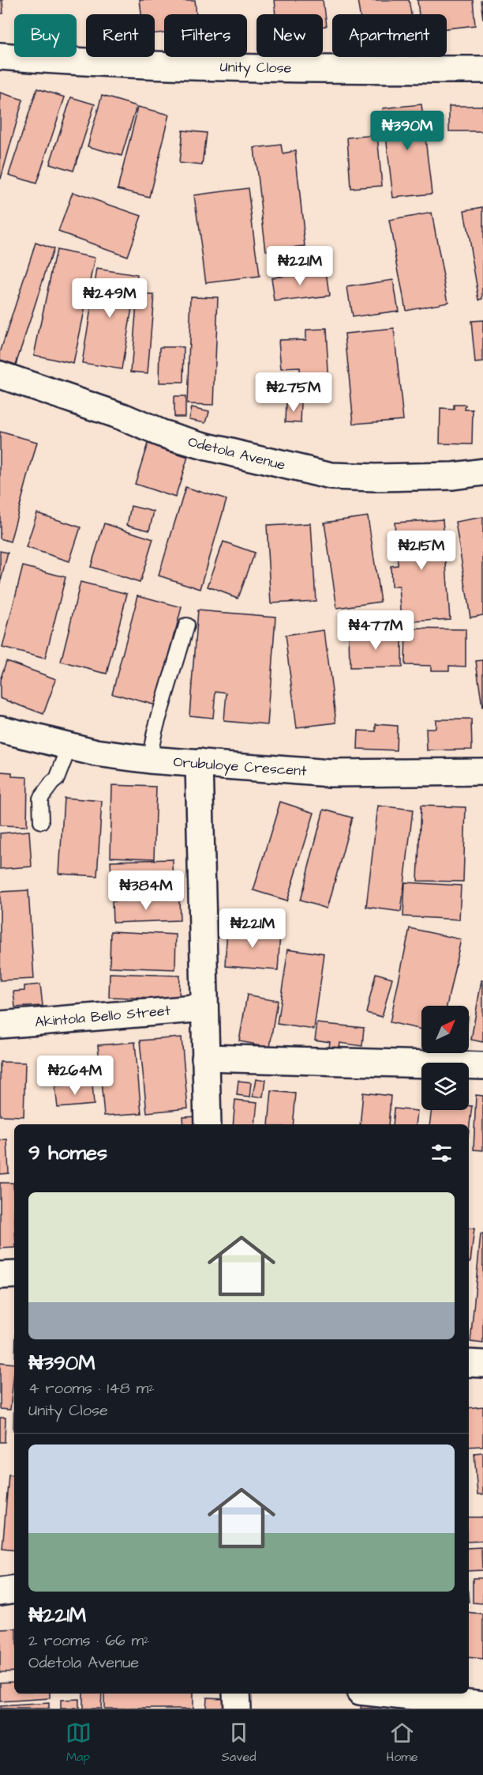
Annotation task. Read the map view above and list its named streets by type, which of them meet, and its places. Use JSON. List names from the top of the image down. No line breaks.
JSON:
{"streets":{"street":["Unity Close","Odetola Avenue","Orubuloye Crescent","Akintola Bello Street"]},"north":"top right","page":{"chip":["Buy","Rent","Filters","New","Apartment"],"price":["₦390M","₦221M","₦249M","₦275M","₦215M","₦477M","₦384M","₦221M","₦264M"],"heading":"9 homes","list":[{"name":"₦390M","note":"4 rooms · 148 m² · Unity Close"},{"name":"₦221M","note":"2 rooms · 66 m² · Odetola Avenue"}],"tabs":["Map","Saved","Home"]}}
